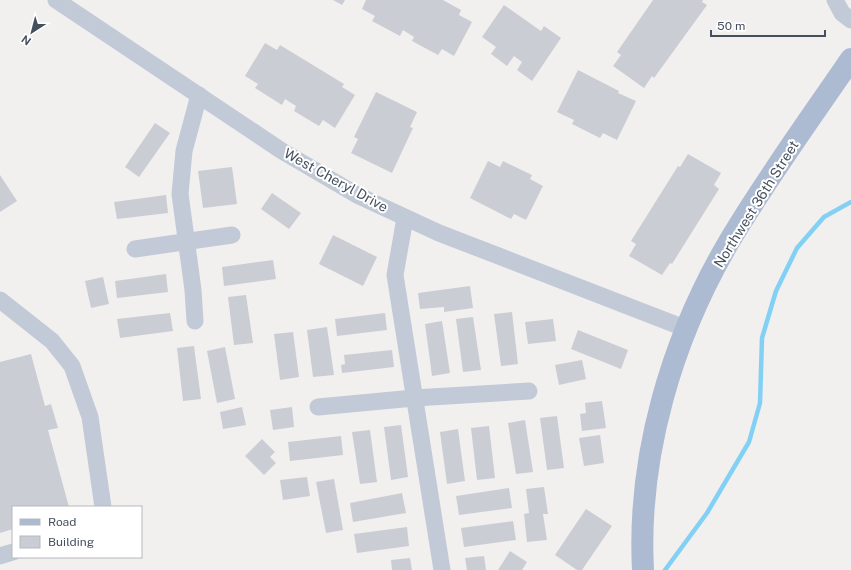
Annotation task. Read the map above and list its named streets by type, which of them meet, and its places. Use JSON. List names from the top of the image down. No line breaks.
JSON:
{"streets":{"main road":["Northwest 36th Street"],"street":["West Cheryl Drive"]},"crossings":[["West Cheryl Drive","Northwest 36th Street"]],"legend":["Road","Building"],"scale_bar":"50 m","north":"bottom left"}
